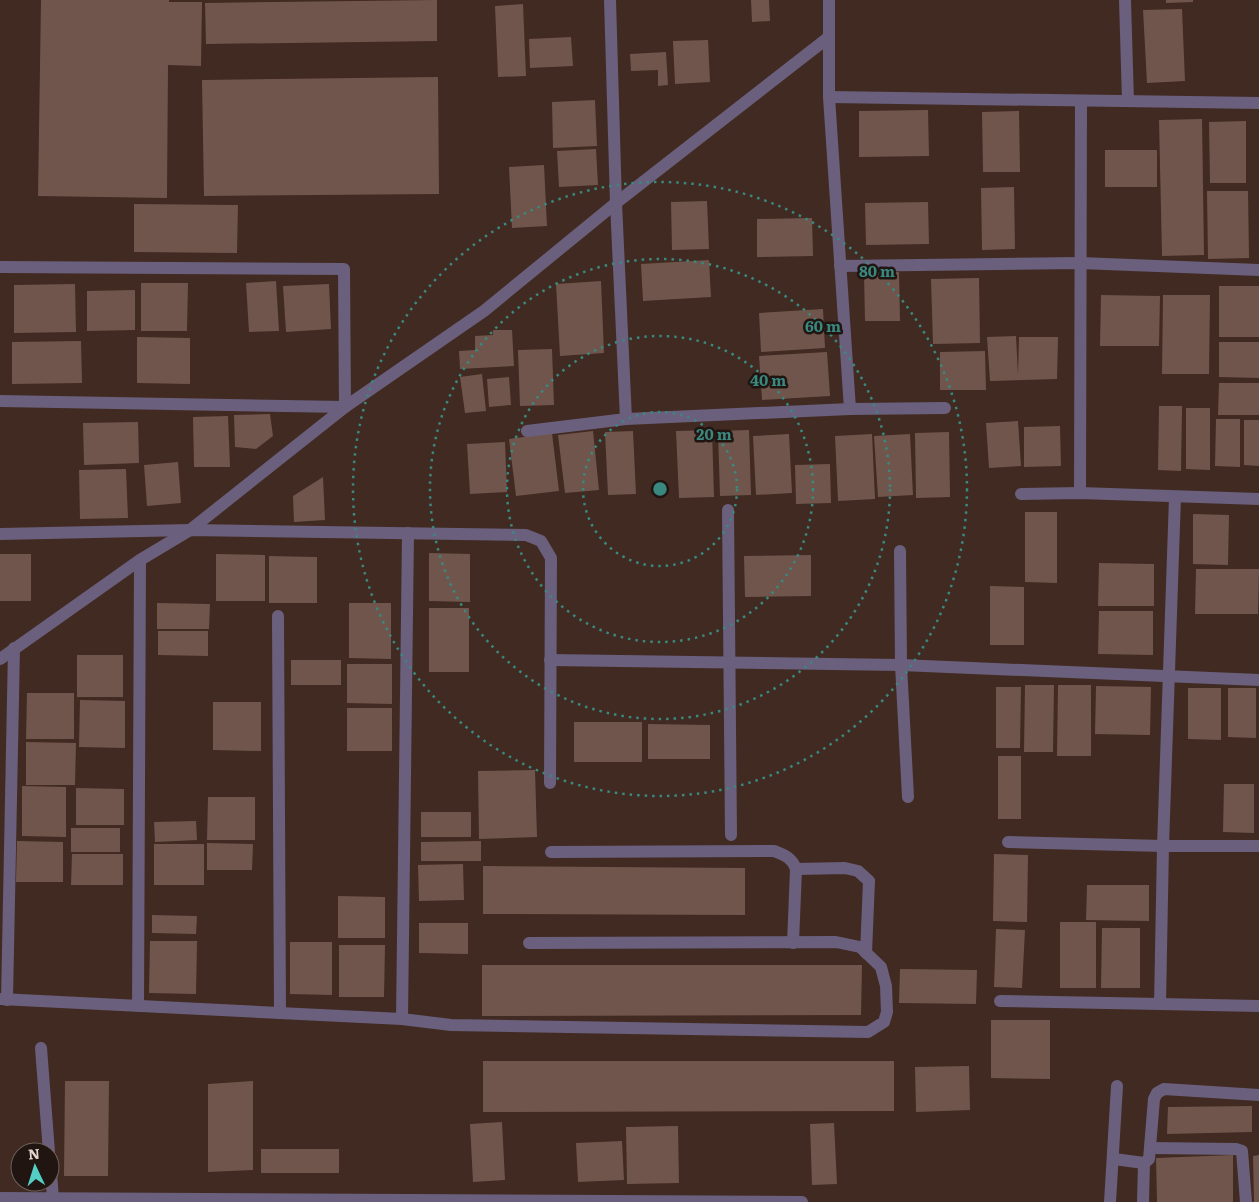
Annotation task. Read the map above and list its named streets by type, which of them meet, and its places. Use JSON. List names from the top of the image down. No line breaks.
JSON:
{"north":"top","rings":["80 m","60 m","40 m","20 m"]}
